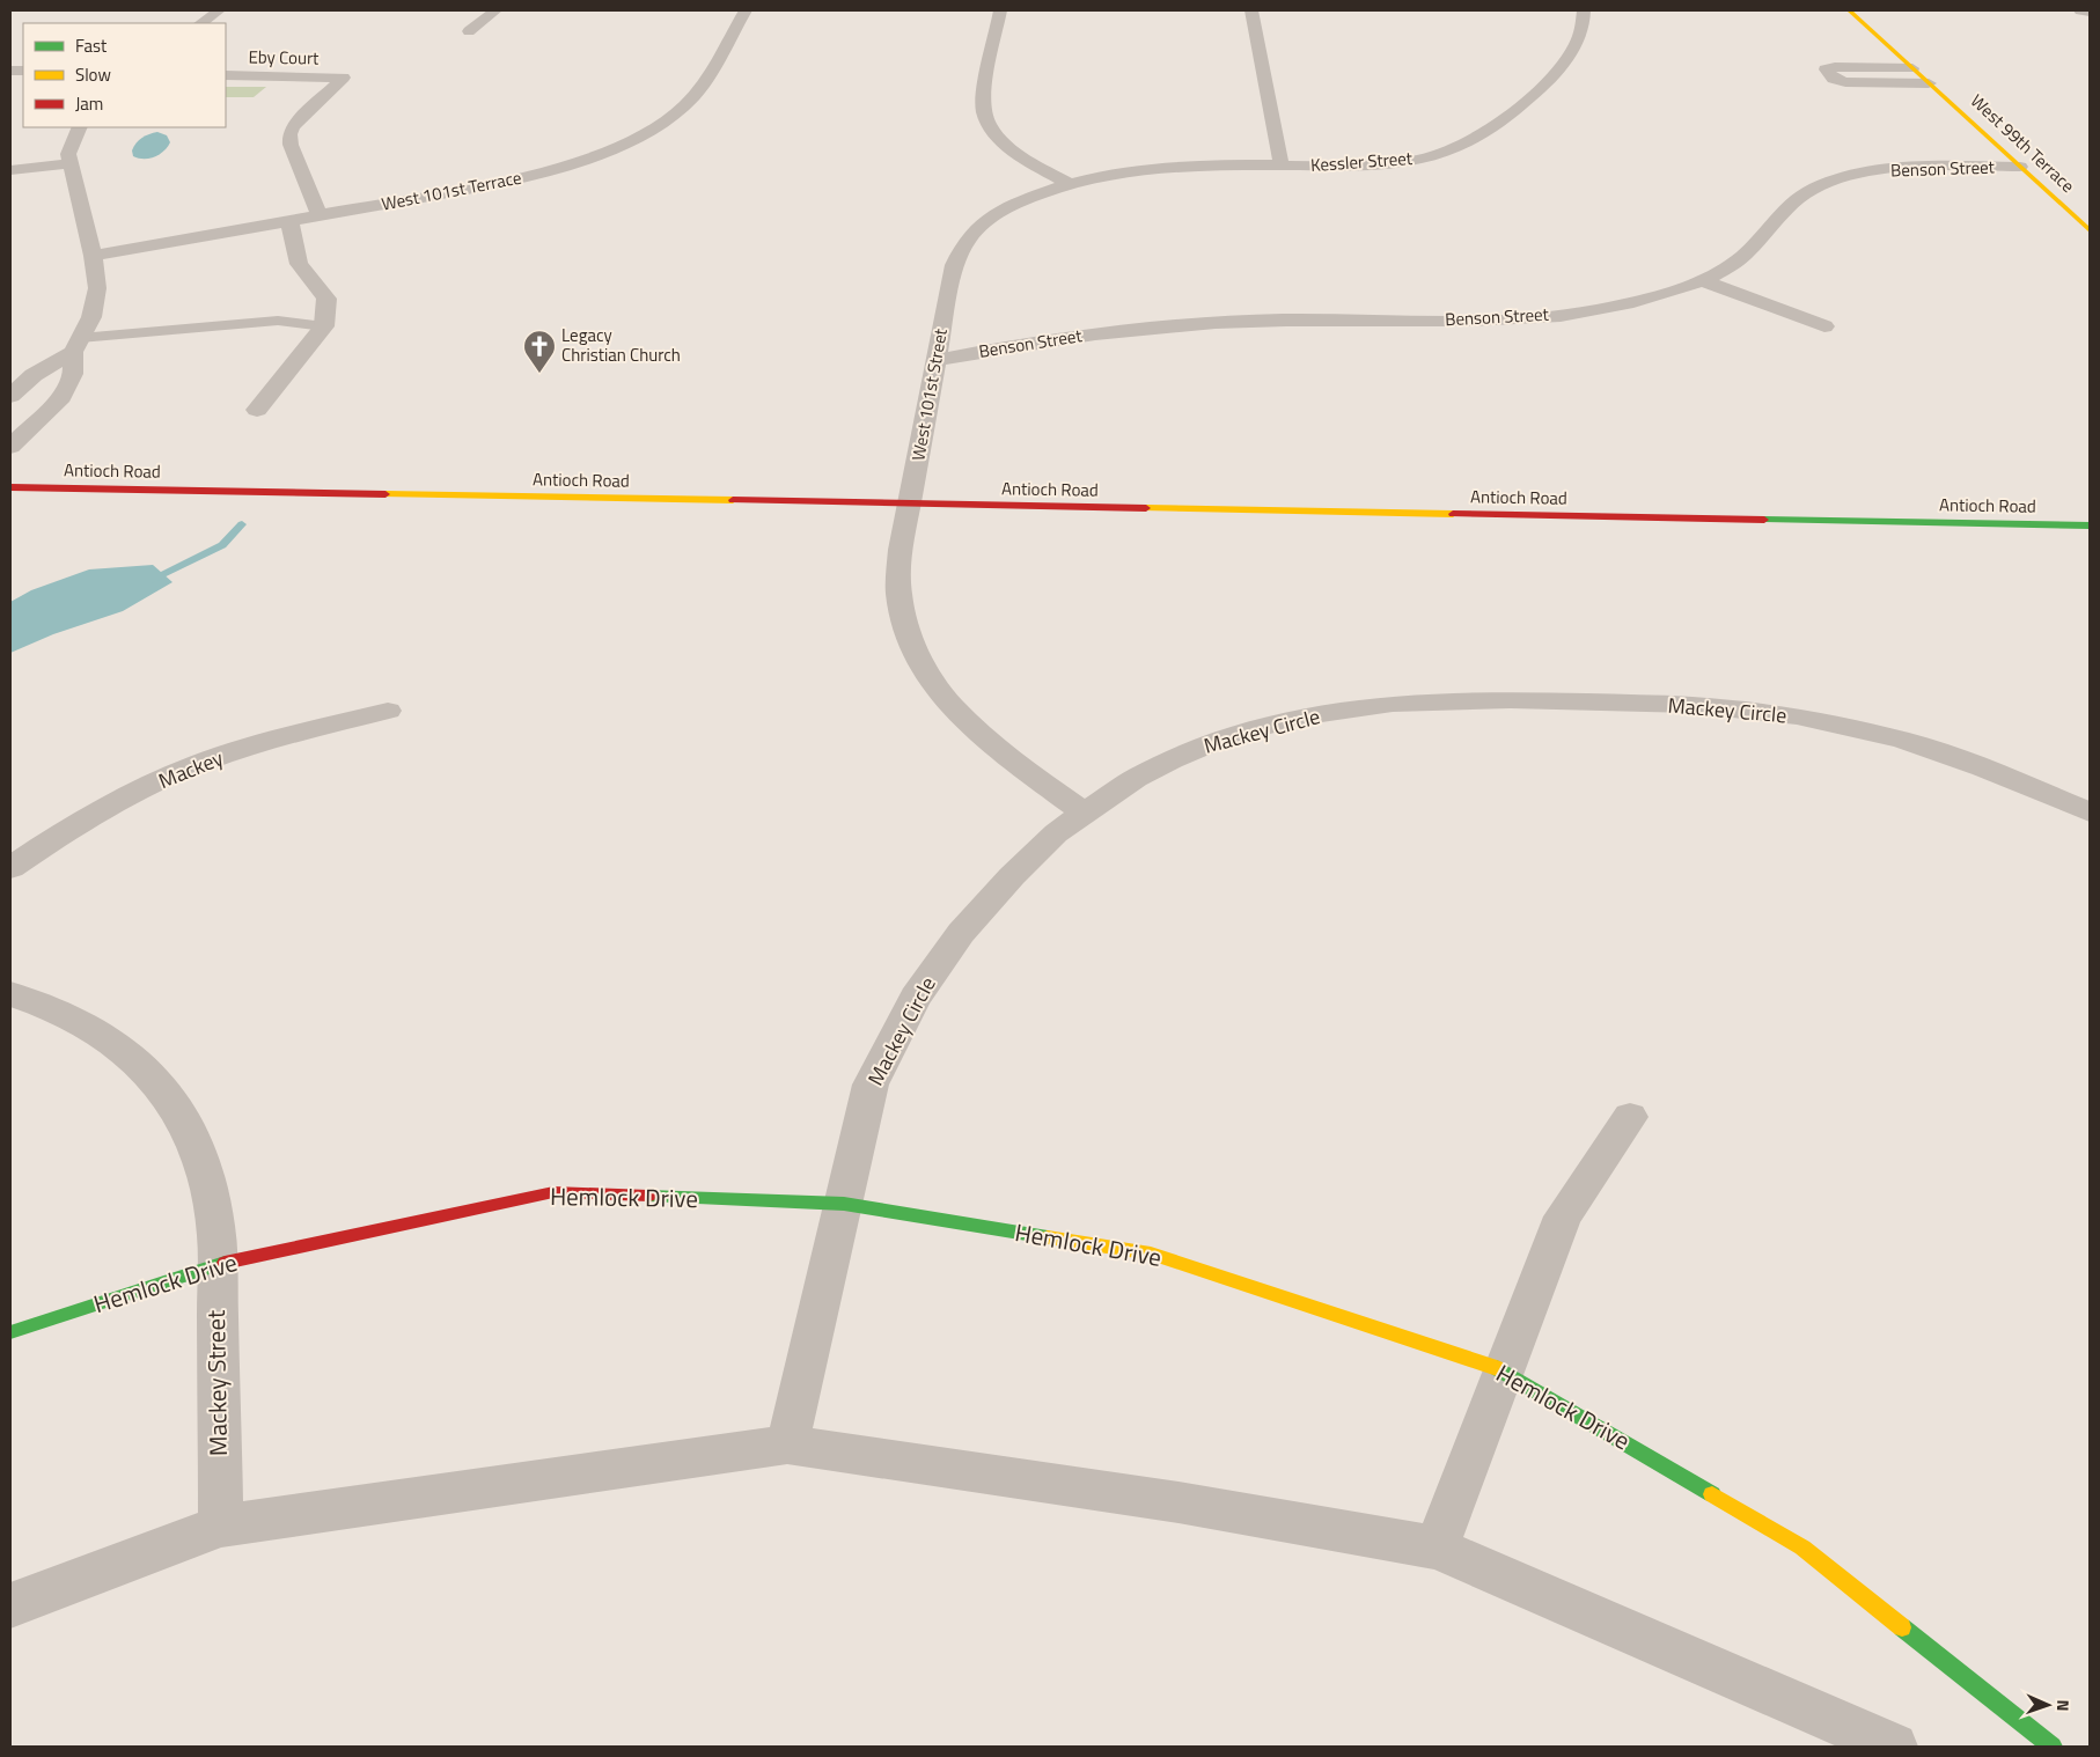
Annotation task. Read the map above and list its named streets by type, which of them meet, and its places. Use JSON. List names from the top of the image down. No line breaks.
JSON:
{"streets":{"street":["Eby Court","West 99th Terrace","Kessler Street","Benson Street","West 101st Terrace","West 101st Street","Antioch Road","Mackey Circle","Mackey","Hemlock Drive","Mackey Street"]},"crossings":[["Eby Court","West 101st Terrace"],["West 99th Terrace","Benson Street"],["Kessler Street","West 101st Street"],["Benson Street","West 101st Street"],["West 101st Street","Antioch Road"],["West 101st Street","Mackey Circle"],["Mackey Circle","Hemlock Drive"],["Hemlock Drive","Mackey Street"]],"places":{"church":["Legacy Christian Church"]},"legend":["Fast","Slow","Jam"],"north":"right"}
